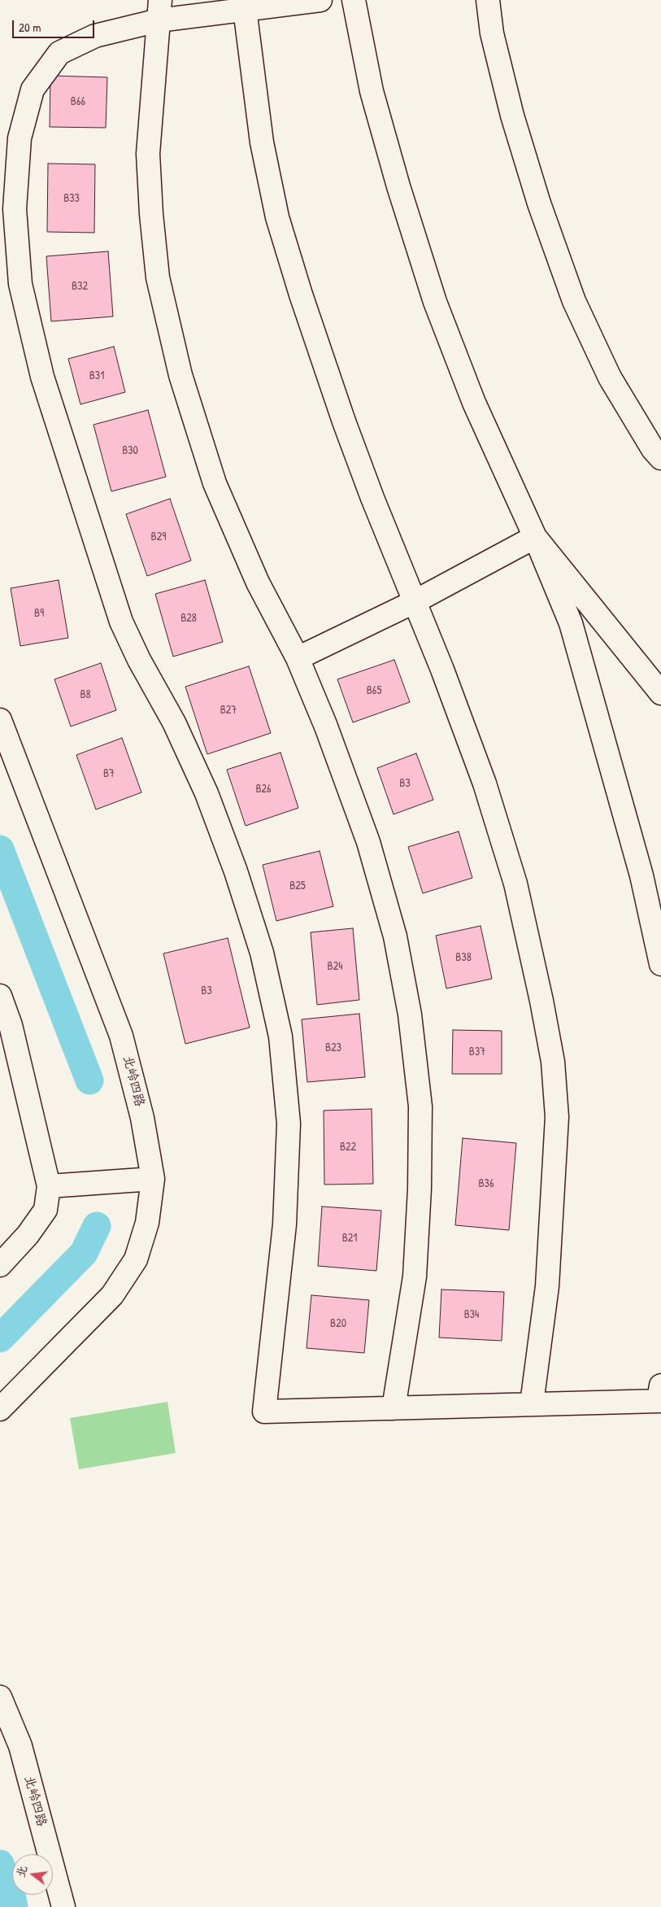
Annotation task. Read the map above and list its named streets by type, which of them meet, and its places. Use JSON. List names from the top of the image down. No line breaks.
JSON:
{"streets":{"street":["北岭四路"]},"house_numbers":["B66","B33","B32","B31","B30","B29","B9","B28","B65","B8","B27","B7","B3","B26","B25","B38","B24","B3","B23","B37","B22","B36","B21","B34","B20"],"scale_bar":"20 m","north":"left"}
